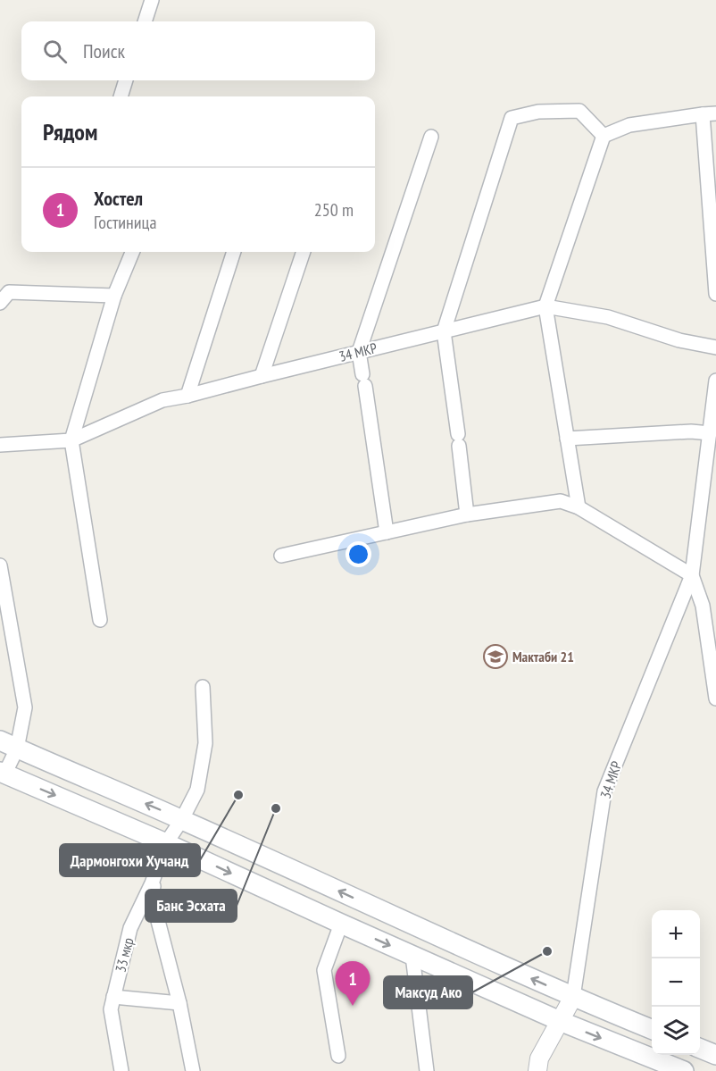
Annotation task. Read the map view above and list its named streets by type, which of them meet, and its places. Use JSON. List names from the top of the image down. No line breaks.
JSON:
{"streets":{"street":["34 МКР","33 мкр"]},"places":{"school or university":["Мактаби 21"],"other":["Дармонгохи Хучанд","Банс Эсхата","Максуд Ако"]},"page":{"search":"Поиск","heading":"Рядом","list":[{"mark":"1","name":"Хостел","note":"Гостиница","value":"250 m"}],"map_buttons":["+","−"],"pins":"1"}}
